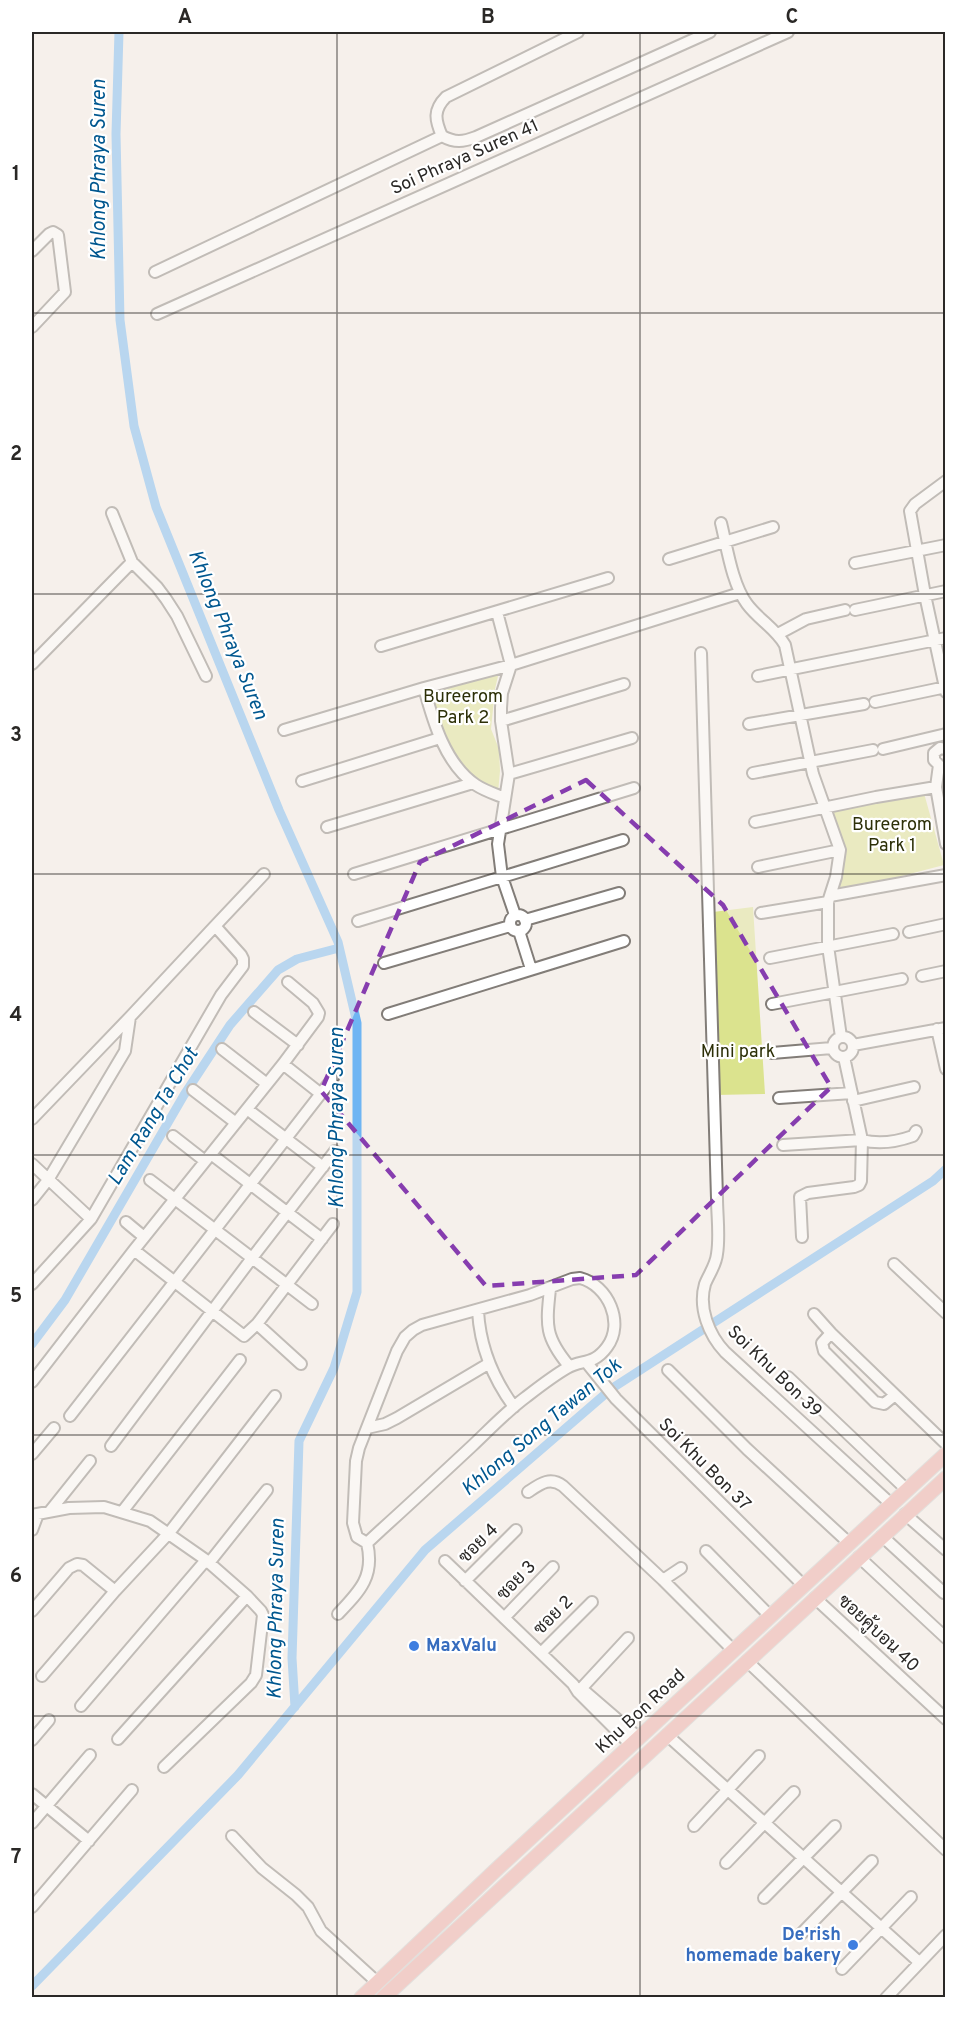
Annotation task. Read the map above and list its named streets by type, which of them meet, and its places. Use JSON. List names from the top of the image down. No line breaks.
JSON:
{"streets":{"main road":["Khu Bon Road"],"street":["Soi Phraya Suren 41","Soi Khu Bon 39","Soi Khu Bon 37","ซอย 4","ซอย 3","ซอย 2","ซอยคู้บอน 40"]},"crossings":[["Soi Khu Bon 39","Khu Bon Road"],["Soi Khu Bon 37","Khu Bon Road"],["ซอยคู้บอน 40","Khu Bon Road"]],"water":["Khlong Phraya Suren","Lam Rang Ta Chot","Khlong Song Tawan Tok"],"parks":["Bureerom Park 2","Bureerom Park 1","Mini park"],"places":["MaxValu","De'rish homemade bakery"],"grid":{"columns":["A","B","C"],"rows":["1","2","3","4","5","6","7"]}}
